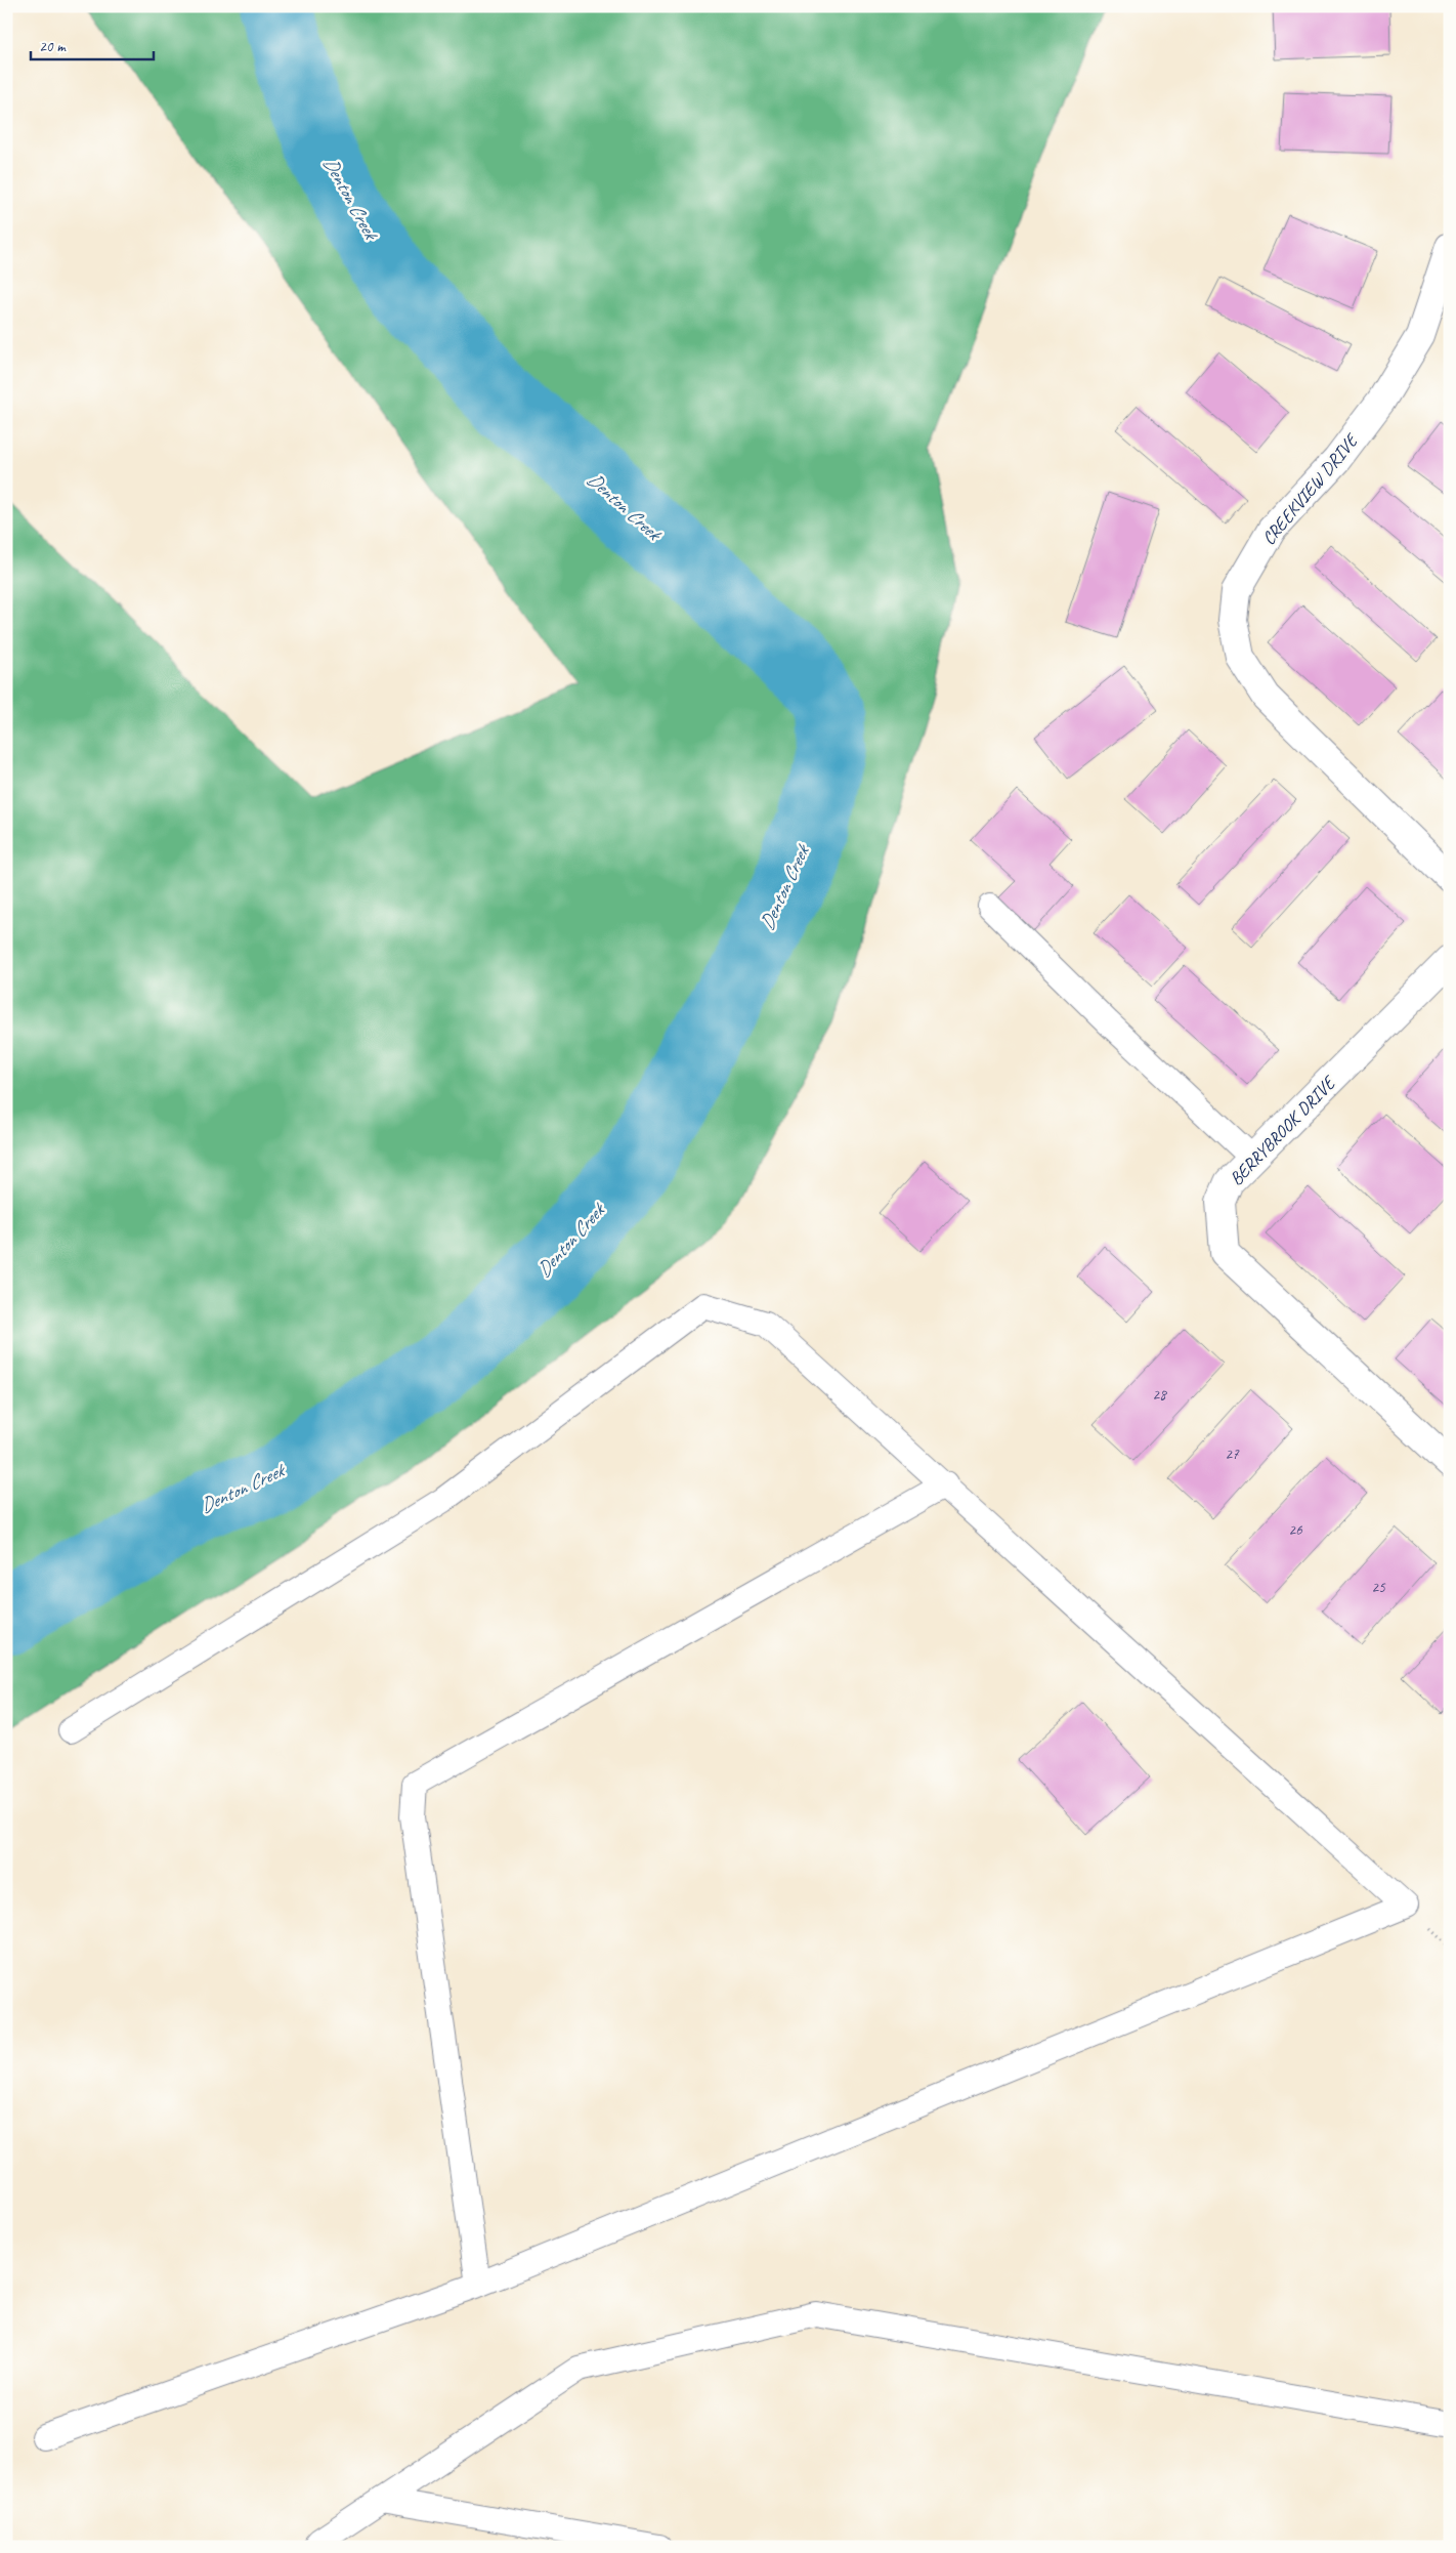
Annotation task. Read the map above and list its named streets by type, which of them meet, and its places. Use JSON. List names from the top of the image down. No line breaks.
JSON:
{"streets":{"street":["CREEKVIEW DRIVE","BERRYBROOK DRIVE"]},"water":["Denton Creek"],"house_numbers":["28","27","26","25"],"scale_bar":"20 m"}
